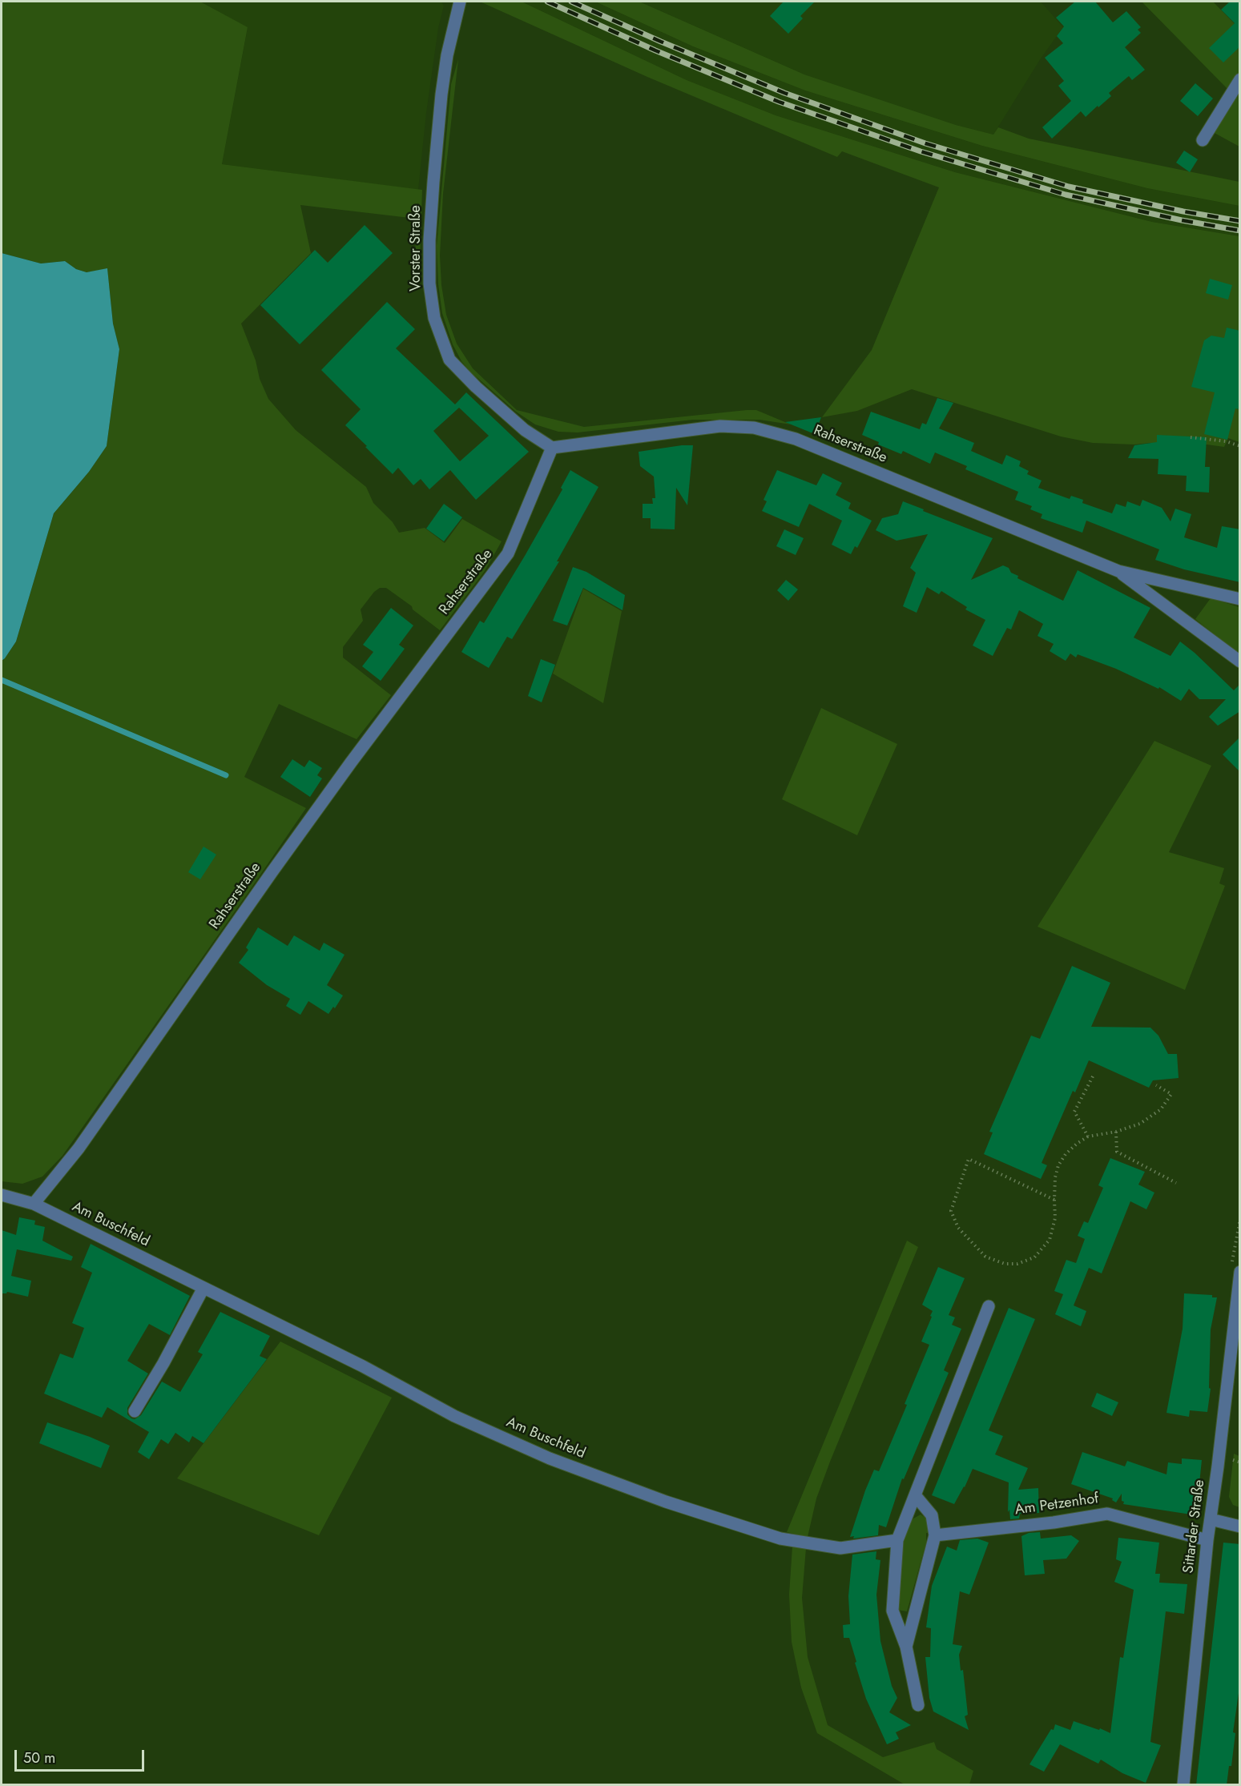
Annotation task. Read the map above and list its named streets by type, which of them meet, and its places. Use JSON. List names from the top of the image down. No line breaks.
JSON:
{"streets":{"street":["Vorster Straße","Rahserstraße","Am Buschfeld","Am Petzenhof","Sittarder Straße"]},"crossings":[["Vorster Straße","Rahserstraße"],["Rahserstraße","Am Buschfeld"],["Am Petzenhof","Sittarder Straße"]],"scale_bar":"50 m"}
